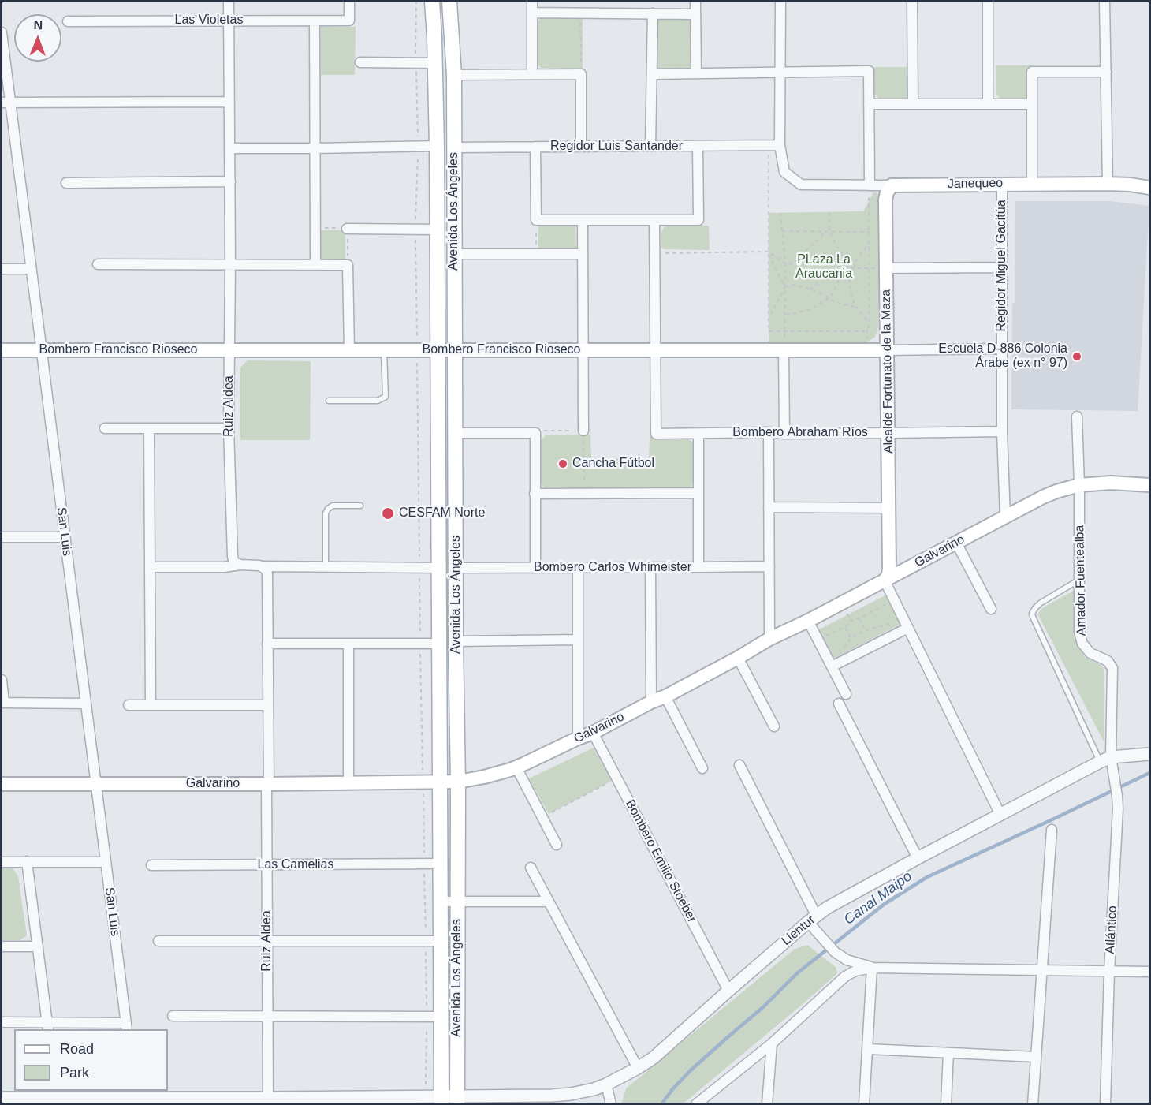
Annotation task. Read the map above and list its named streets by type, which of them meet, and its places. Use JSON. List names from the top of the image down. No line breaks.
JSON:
{"streets":{"main road":["Janequeo","Avenida Los Ángeles","Bombero Francisco Rioseco","Alcalde Fortunato de la Maza","Galvarino"],"street":["Las Violetas","Regidor Luis Santander","Regidor Miguel Gacitúa","Ruiz Aldea","Bombero Abraham Ríos","San Luis","Bombero Carlos Whimeister","Amador Fuentealba","Bombero Emilio Stoeber","Las Camelias","Atlántico","Lientur"]},"crossings":[["Las Violetas","Ruiz Aldea"],["Regidor Luis Santander","Janequeo"],["Regidor Luis Santander","Avenida Los Ángeles"],["Janequeo","Regidor Miguel Gacitúa"],["Janequeo","Alcalde Fortunato de la Maza"],["Avenida Los Ángeles","Bombero Francisco Rioseco"],["Avenida Los Ángeles","Galvarino"],["Avenida Los Ángeles","Bombero Carlos Whimeister"],["Avenida Los Ángeles","Las Camelias"],["Avenida Los Ángeles","Lientur"],["Regidor Miguel Gacitúa","Bombero Francisco Rioseco"],["Regidor Miguel Gacitúa","Bombero Abraham Ríos"],["Regidor Miguel Gacitúa","Galvarino"],["Bombero Francisco Rioseco","Alcalde Fortunato de la Maza"],["Bombero Francisco Rioseco","Ruiz Aldea"],["Bombero Francisco Rioseco","Bombero Abraham Ríos"],["Bombero Francisco Rioseco","San Luis"],["Alcalde Fortunato de la Maza","Bombero Abraham Ríos"],["Alcalde Fortunato de la Maza","Galvarino"],["Ruiz Aldea","Galvarino"],["Ruiz Aldea","Las Camelias"],["Ruiz Aldea","Lientur"],["San Luis","Galvarino"],["Galvarino","Amador Fuentealba"],["Galvarino","Bombero Emilio Stoeber"],["Amador Fuentealba","Atlántico"],["Amador Fuentealba","Lientur"],["Bombero Emilio Stoeber","Lientur"],["Atlántico","Lientur"]],"water":["Canal Maipo"],"parks":["PLaza La Araucania"],"places":["Escuela D-886 Colonia Árabe (ex n° 97)","Cancha Fútbol","CESFAM Norte"],"legend":["Road","Park"],"north":"top"}
